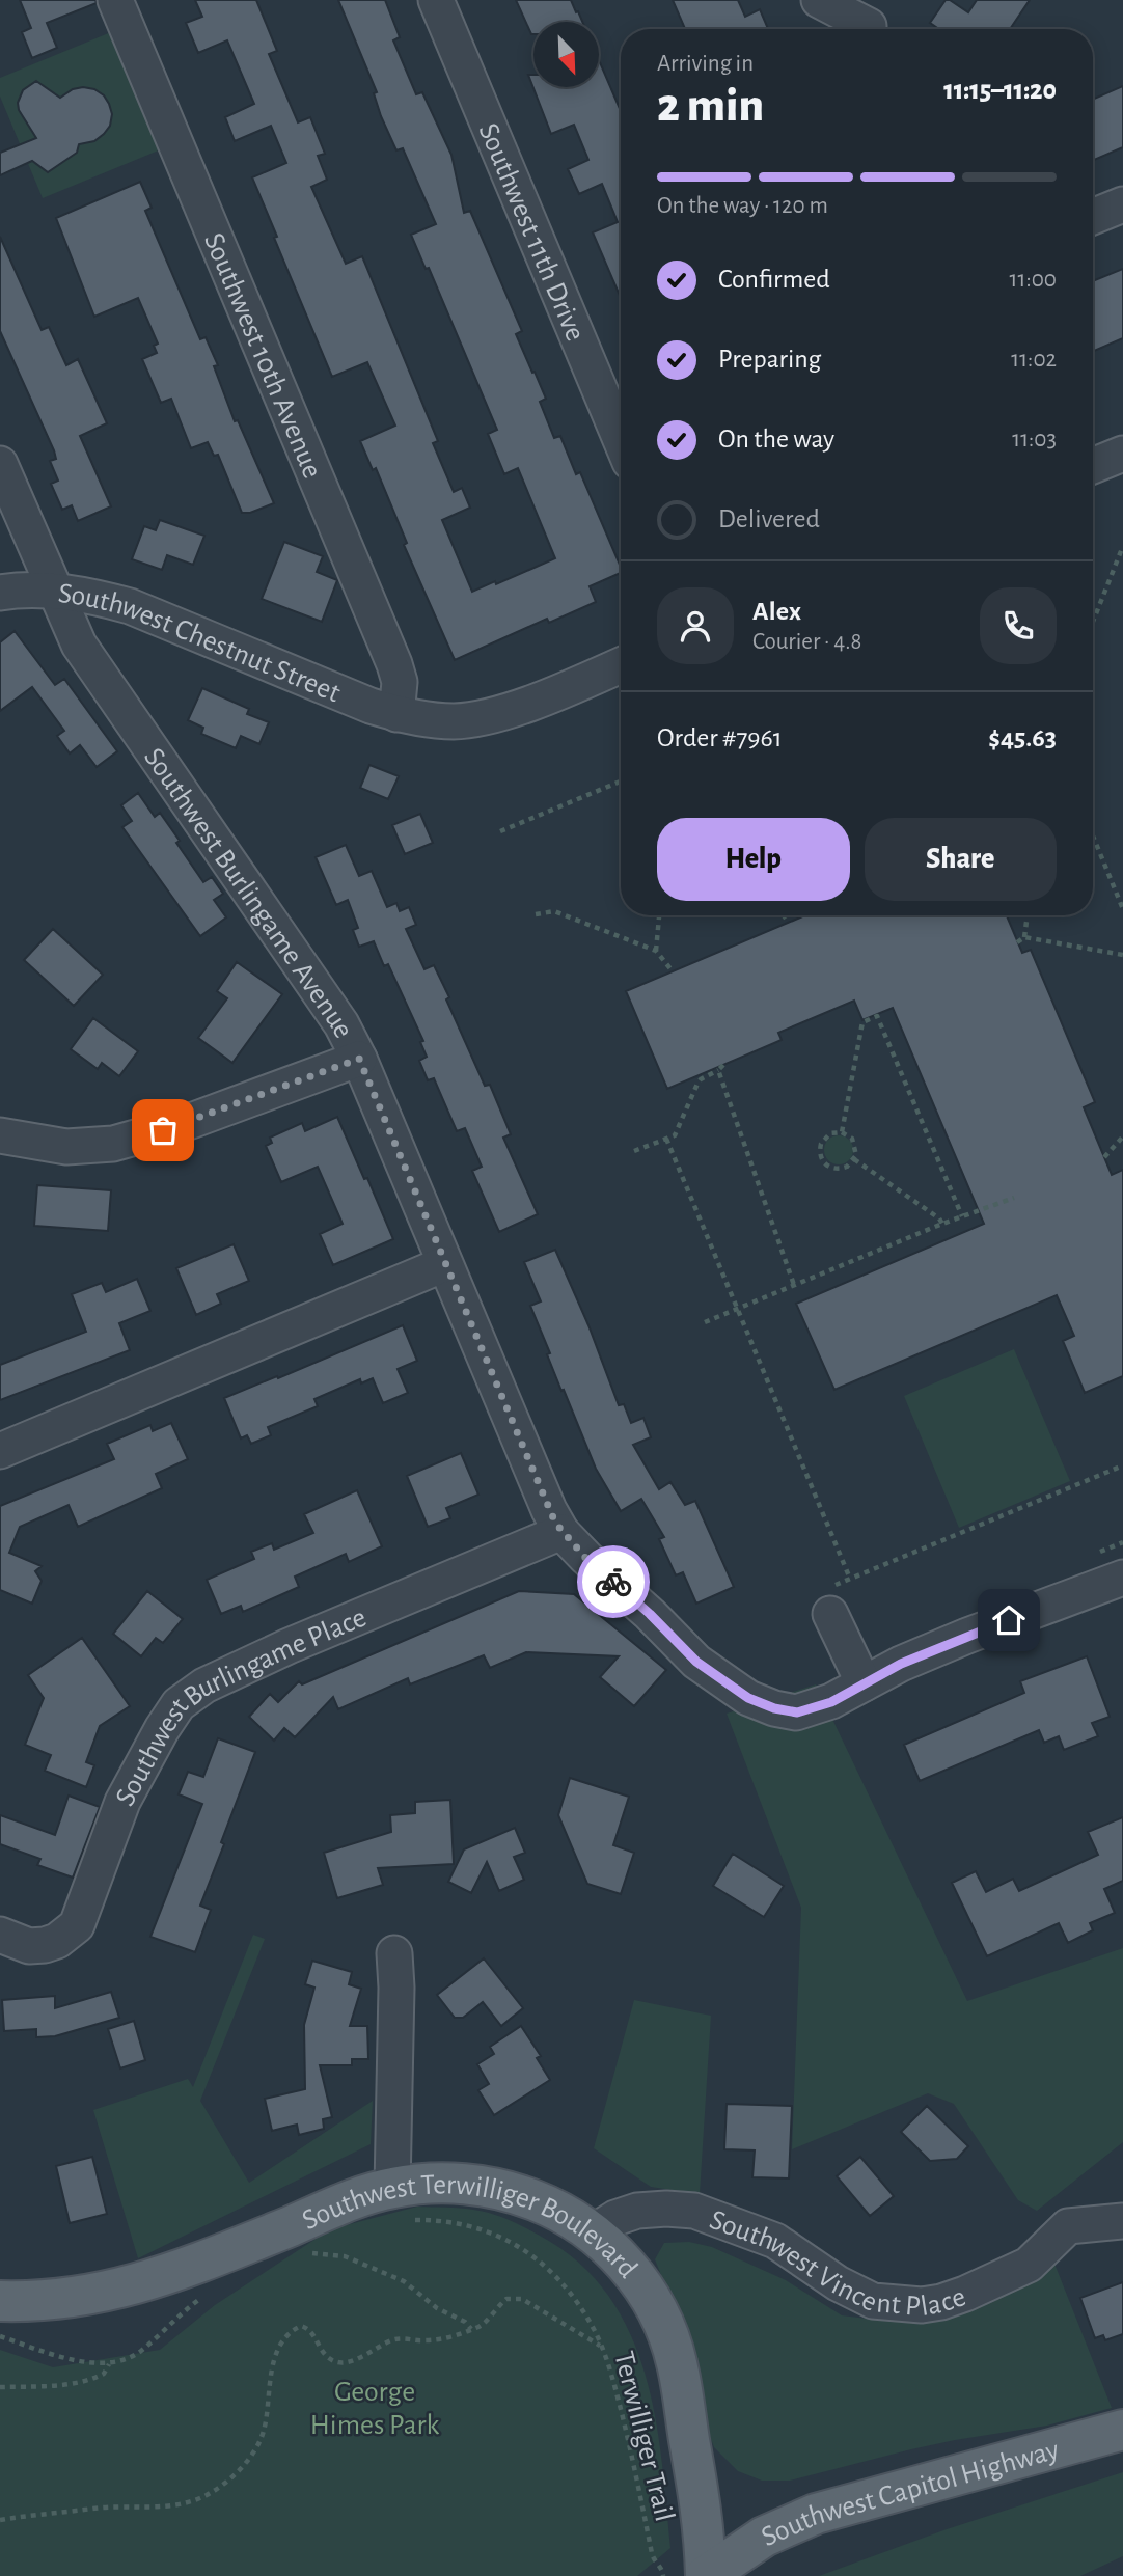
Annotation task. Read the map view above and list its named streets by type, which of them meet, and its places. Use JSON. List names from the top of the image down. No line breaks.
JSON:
{"streets":{"main road":["Southwest Terwilliger Boulevard","Southwest Capitol Highway"],"street":["Southwest 11th Drive","Southwest 10th Avenue","Southwest Chestnut Street","Southwest Burlingame Avenue","Southwest Burlingame Place","Southwest Vincent Place"],"path":["Terwilliger Trail"]},"crossings":[["Southwest 10th Avenue","Southwest Chestnut Street"],["Southwest Chestnut Street","Southwest Burlingame Avenue"],["Southwest Burlingame Avenue","Southwest Burlingame Place"],["Southwest Vincent Place","Southwest Terwilliger Boulevard"],["Southwest Terwilliger Boulevard","Terwilliger Trail"],["Southwest Terwilliger Boulevard","Southwest Capitol Highway"]],"parks":["George Himes Park"],"north":"bottom right","page":{"heading":["2 min","Arriving in","11:15–11:20"],"panel":["Alex","Courier · 4.8","Order #7961","$45.63"],"bar":"On the way · 120 m","list":[["Confirmed","11:00"],["Preparing","11:02"],["On the way","11:03"],"Delivered"],"buttons":["Help","Share"]}}
